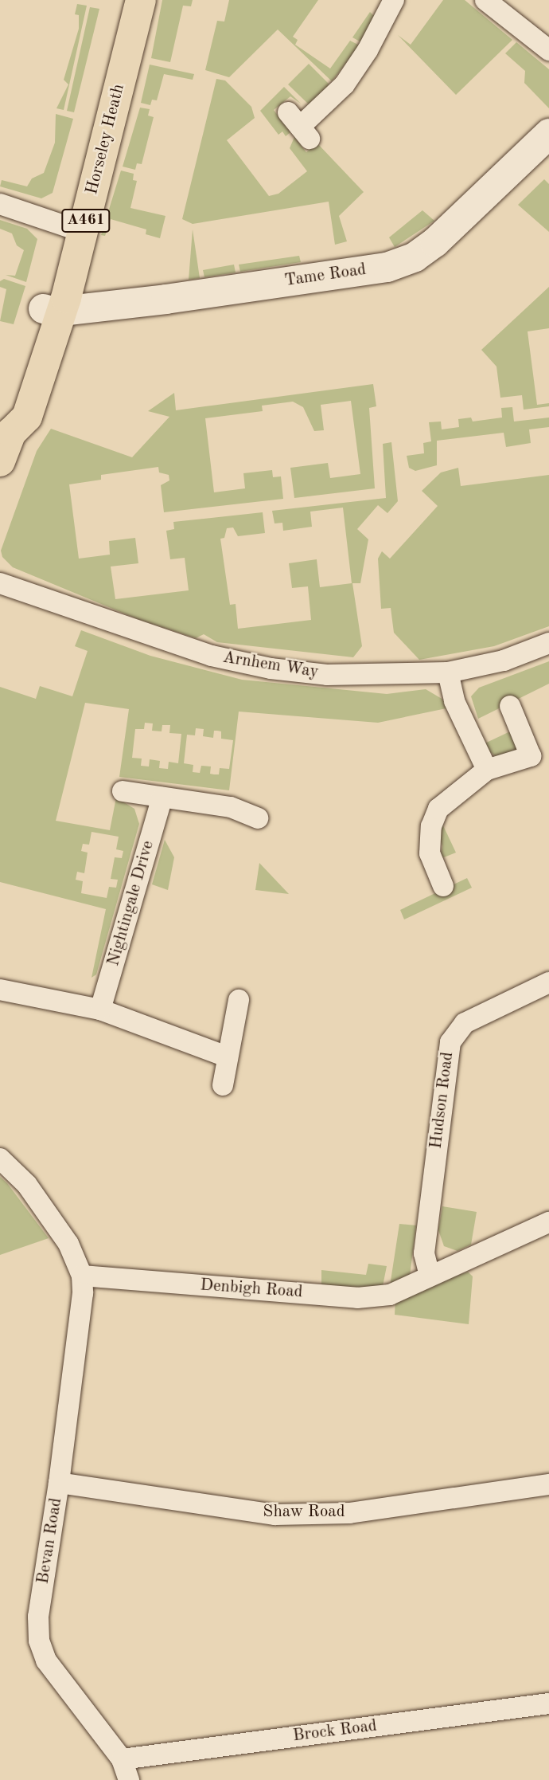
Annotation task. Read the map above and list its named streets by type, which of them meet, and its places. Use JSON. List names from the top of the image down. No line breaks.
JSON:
{"streets":{"highway":["Horseley Heath","A461"],"main road":["Tame Road"],"street":["Arnhem Way","Nightingale Drive","Hudson Road","Denbigh Road","Shaw Road","Bevan Road","Brock Road"]},"crossings":[["Horseley Heath","Tame Road"],["Hudson Road","Denbigh Road"],["Denbigh Road","Bevan Road"],["Shaw Road","Bevan Road"],["Bevan Road","Brock Road"]]}
